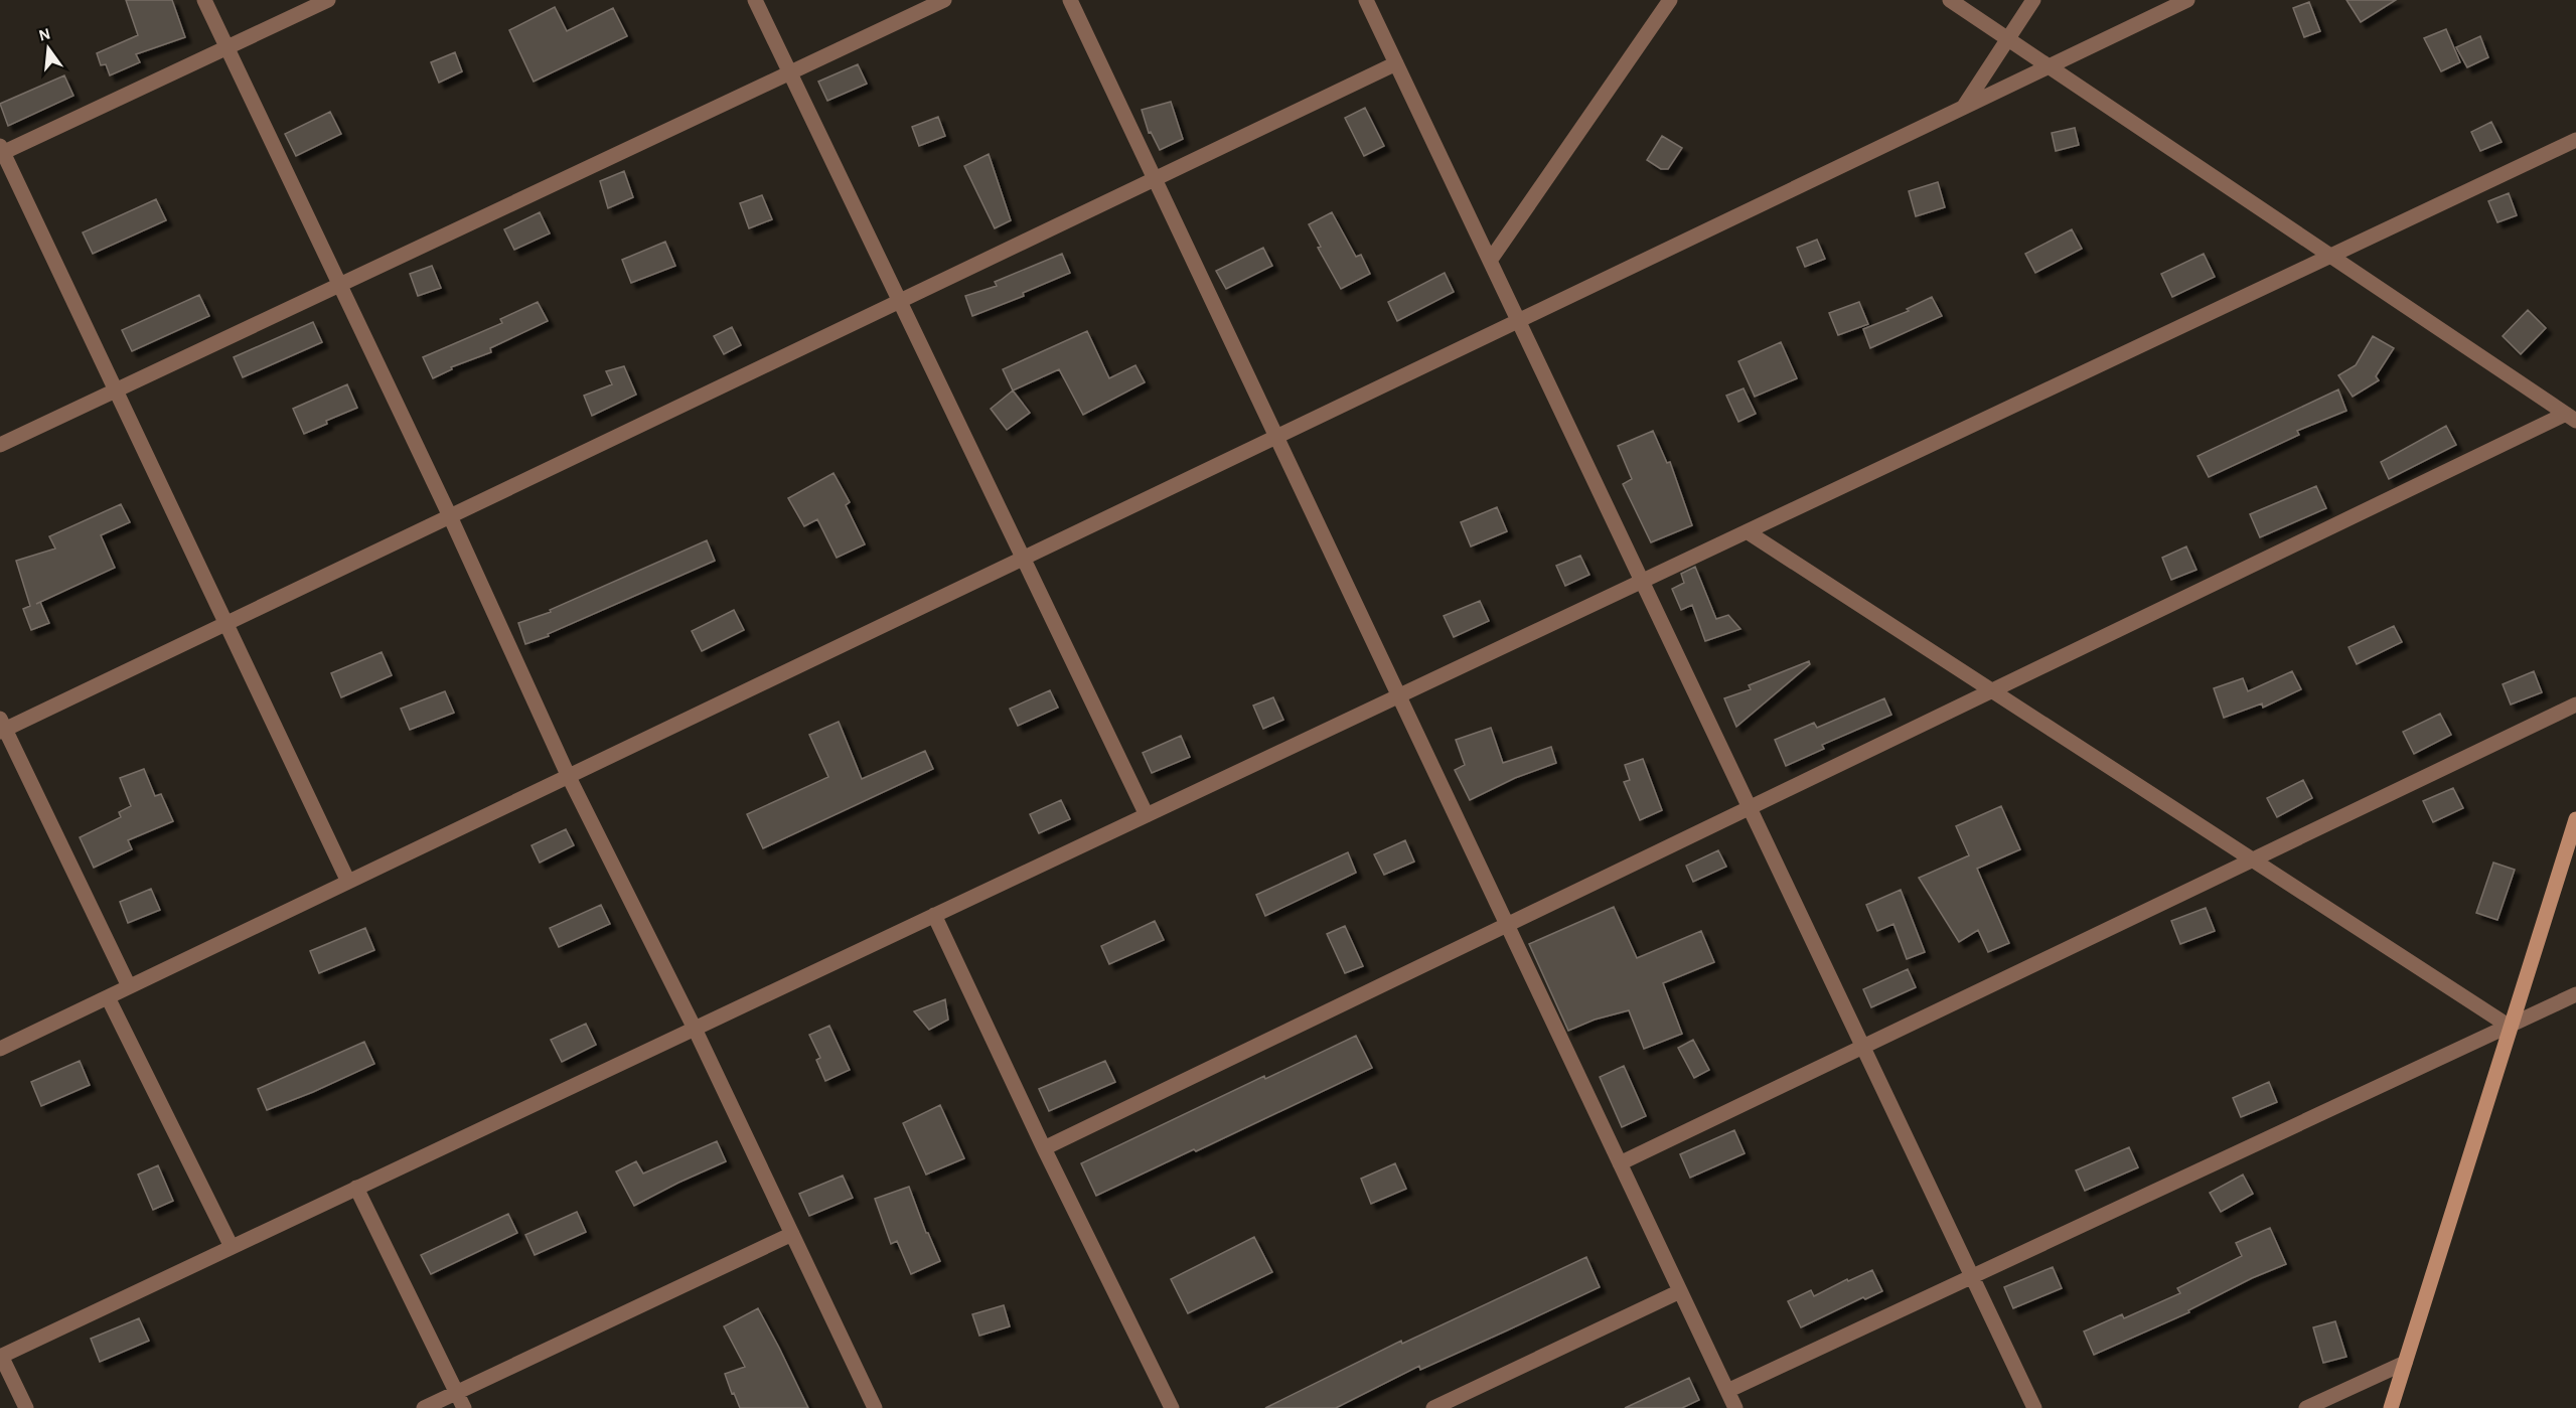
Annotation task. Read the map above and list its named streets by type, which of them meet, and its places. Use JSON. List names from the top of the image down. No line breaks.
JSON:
{"north":"top"}
